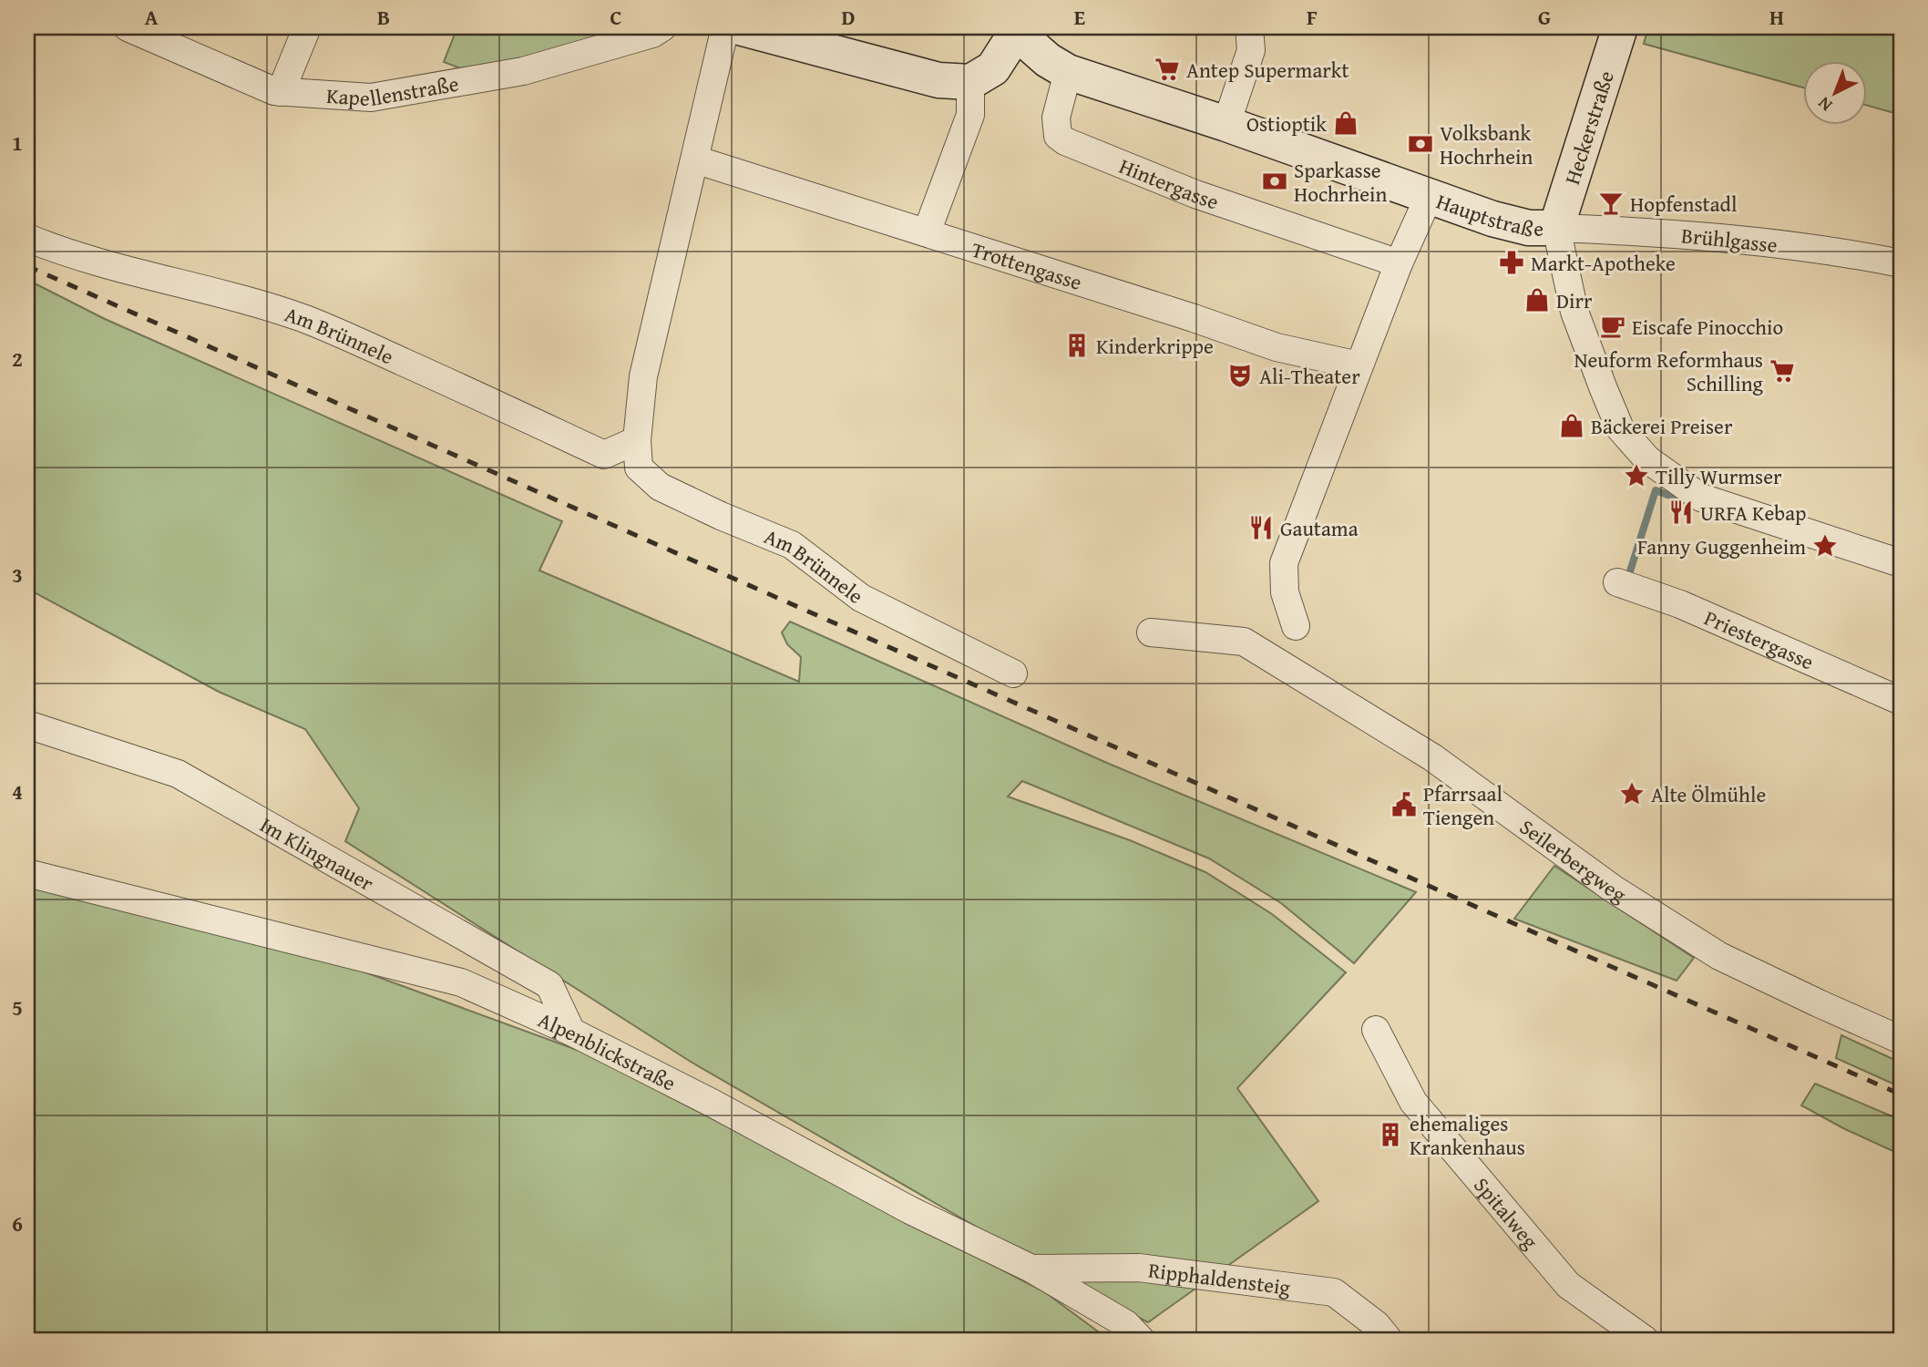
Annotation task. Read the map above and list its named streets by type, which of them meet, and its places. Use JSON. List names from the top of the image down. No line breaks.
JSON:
{"streets":{"street":["Kapellenstraße","Heckerstraße","Hintergasse","Hauptstraße","Brühlgasse","Trottengasse","Am Brünnele","Priestergasse","Im Klingnauer","Seilerbergweg","Alpenblickstraße","Spitalweg","Ripphaldensteig"]},"crossings":[["Heckerstraße","Hauptstraße"],["Heckerstraße","Brühlgasse"],["Hintergasse","Hauptstraße"],["Hauptstraße","Brühlgasse"],["Trottengasse","Am Brünnele"],["Im Klingnauer","Alpenblickstraße"],["Alpenblickstraße","Ripphaldensteig"]],"places":{"supermarket":["Antep Supermarkt","Neuform Reformhaus Schilling"],"shop":["Ostioptik","Dirr","Bäckerei Preiser"],"bank":["Volksbank Hochrhein","Sparkasse Hochrhein"],"bar":["Hopfenstadl"],"pharmacy":["Markt-Apotheke"],"cafe":["Eiscafe Pinocchio"],"building":["Kinderkrippe","ehemaliges Krankenhaus"],"theatre":["Ali-Theater"],"place":["Tilly Wurmser","Fanny Guggenheim","Alte Ölmühle"],"restaurant":["URFA Kebap","Gautama"],"public building":["Pfarrsaal Tiengen"]},"north":"bottom left","grid":{"columns":["A","B","C","D","E","F","G","H"],"rows":["1","2","3","4","5","6"]}}
